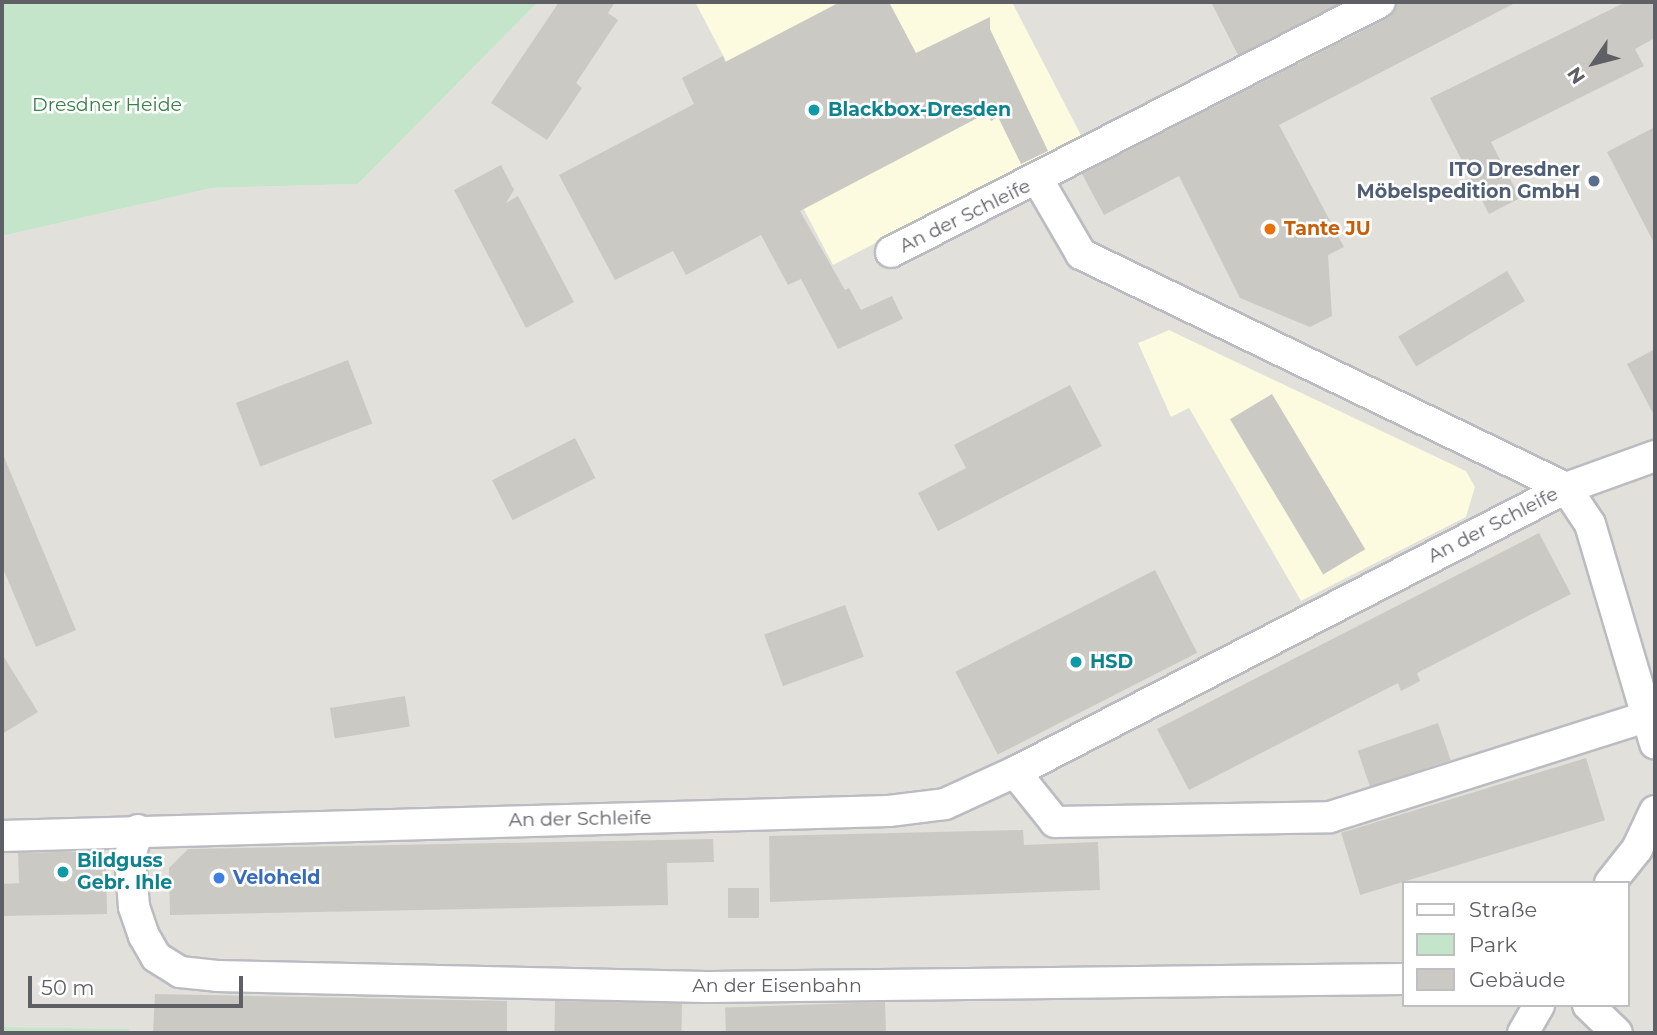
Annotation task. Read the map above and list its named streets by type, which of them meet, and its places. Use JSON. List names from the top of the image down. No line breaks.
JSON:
{"streets":{"street":["An der Schleife","An der Eisenbahn"]},"crossings":[["An der Schleife","An der Eisenbahn"]],"parks":["Dresdner Heide"],"places":["Blackbox-Dresden","ITO Dresdner Möbelspedition GmbH","Tante JU","HSD","Bildguss Gebr. Ihle","Veloheld"],"legend":["Straße","Park","Gebäude"],"scale_bar":"50 m","north":"bottom left"}
